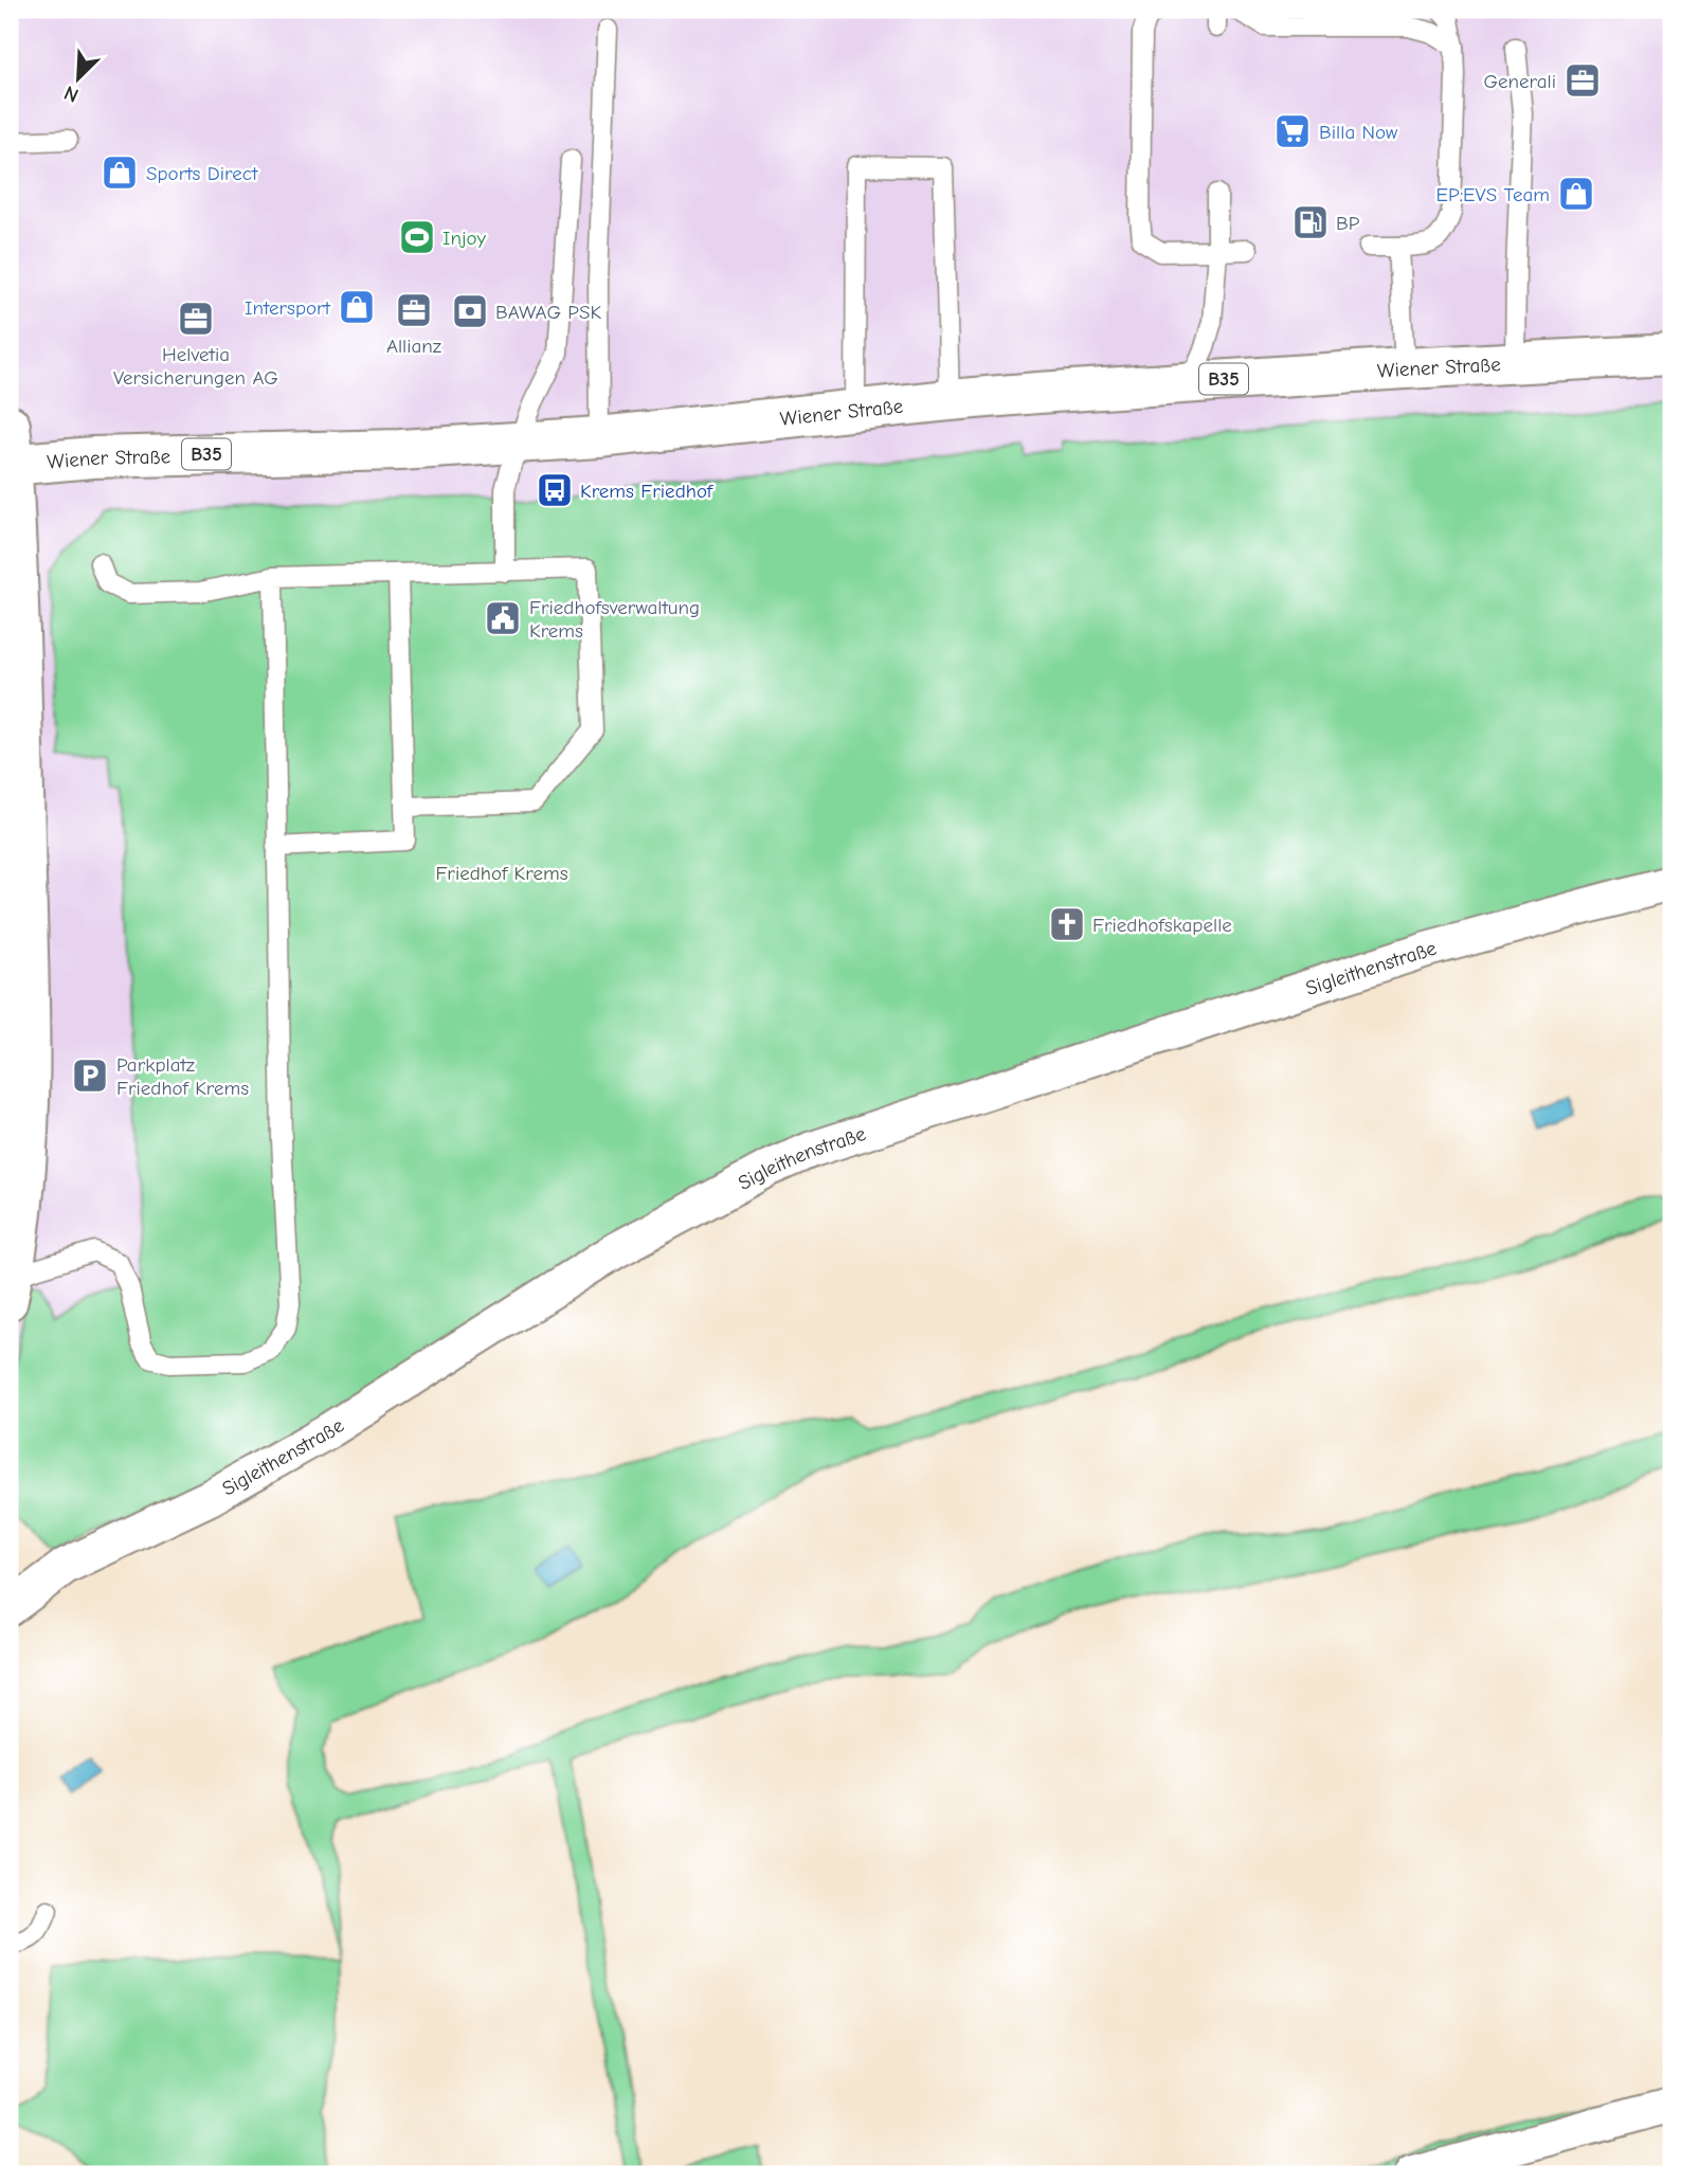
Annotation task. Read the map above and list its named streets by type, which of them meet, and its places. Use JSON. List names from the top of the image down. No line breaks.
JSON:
{"streets":{"main road":["Wiener Straße","B35"],"street":["Sigleithenstraße"]},"parks":["Friedhof Krems"],"places":{"office":["Generali","Allianz","Helvetia Versicherungen AG"],"supermarket":["Billa Now"],"shop":["Sports Direct","EP:EVS Team","Intersport"],"fuel station":["BP"],"sports":["Injoy"],"bank":["BAWAG PSK"],"bus stop":["Krems Friedhof"],"public building":["Friedhofsverwaltung Krems"],"church":["Friedhofskapelle"],"parking":["Parkplatz Friedhof Krems"]},"north":"bottom left"}
